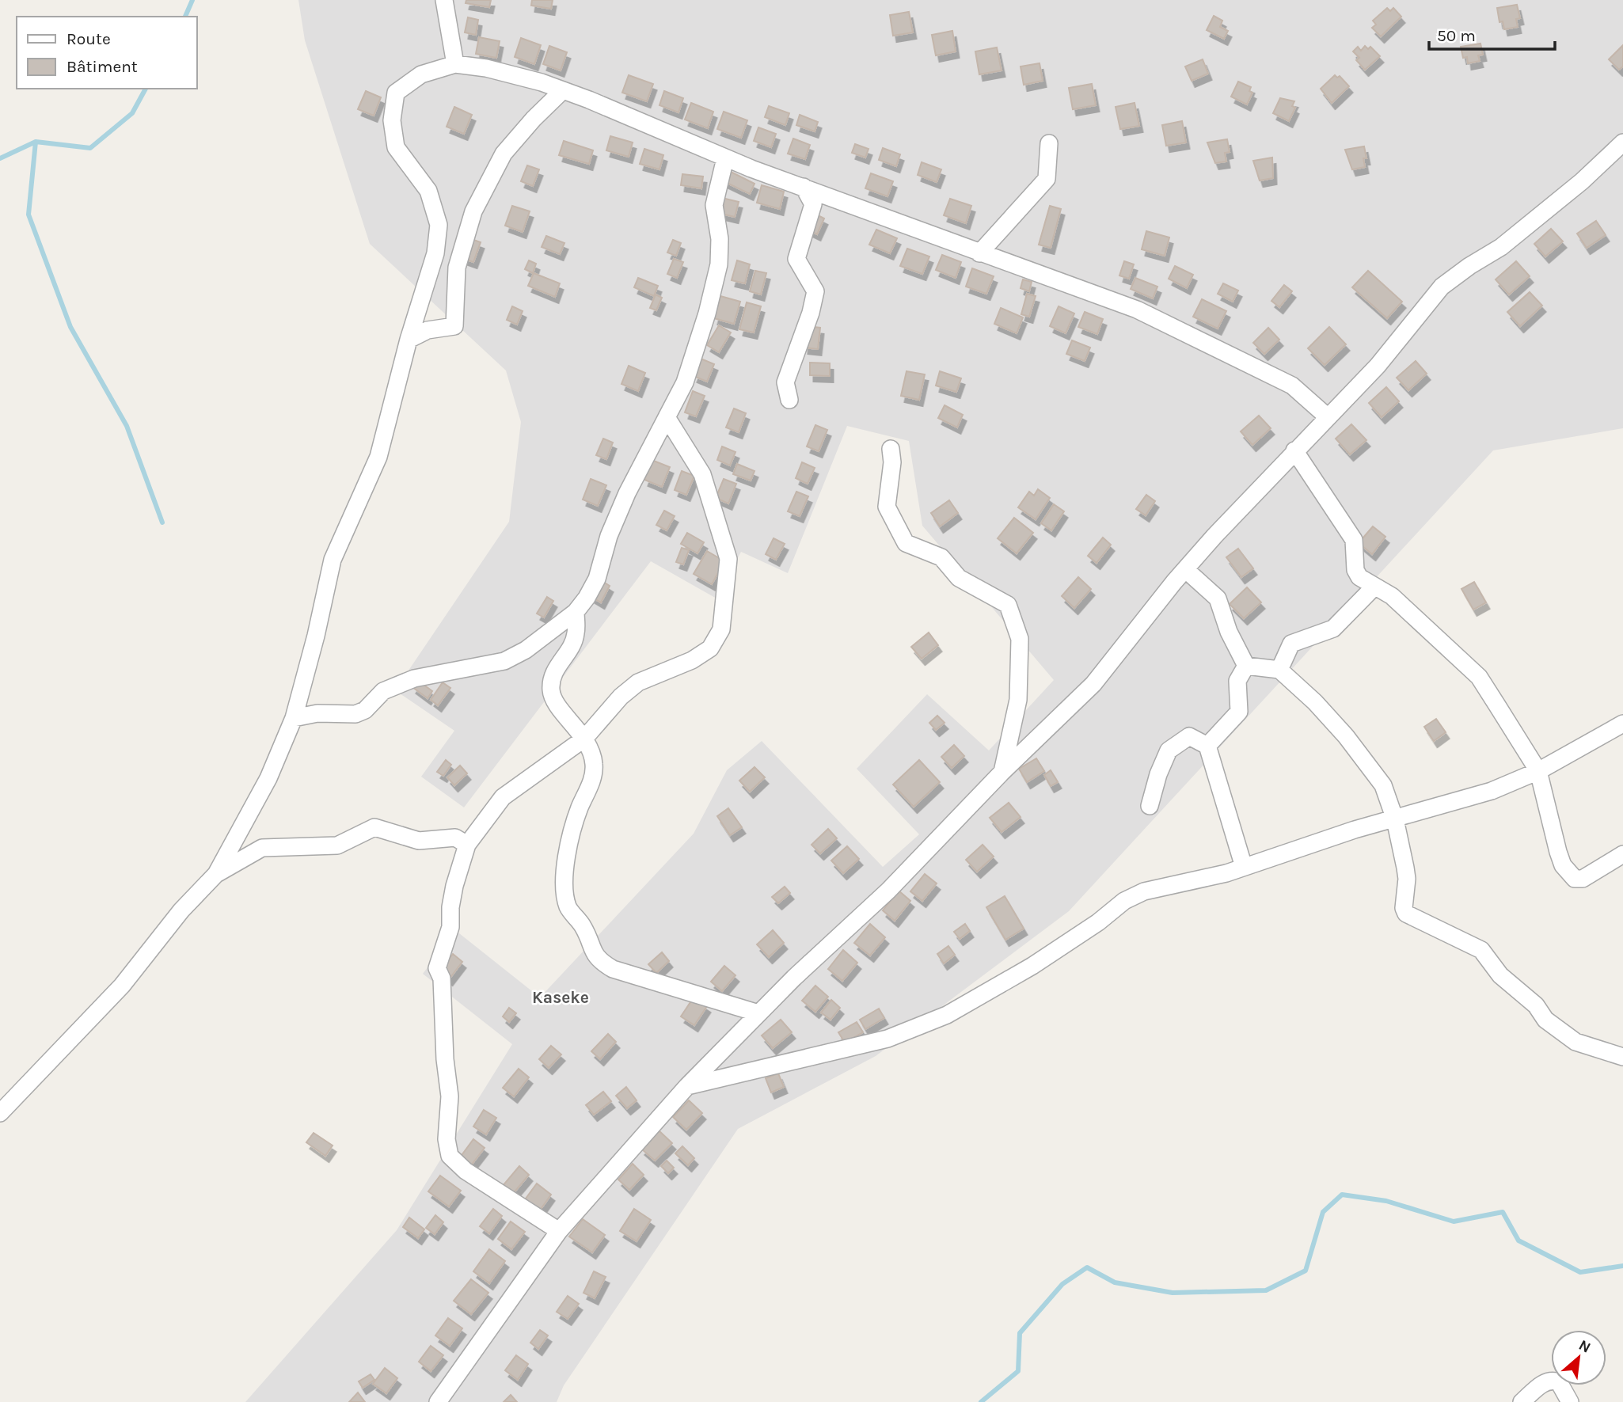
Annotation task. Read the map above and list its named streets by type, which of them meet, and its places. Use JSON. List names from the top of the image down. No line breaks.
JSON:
{"districts":["Kaseke"],"legend":["Route","Bâtiment"],"scale_bar":"50 m","north":"top right"}
